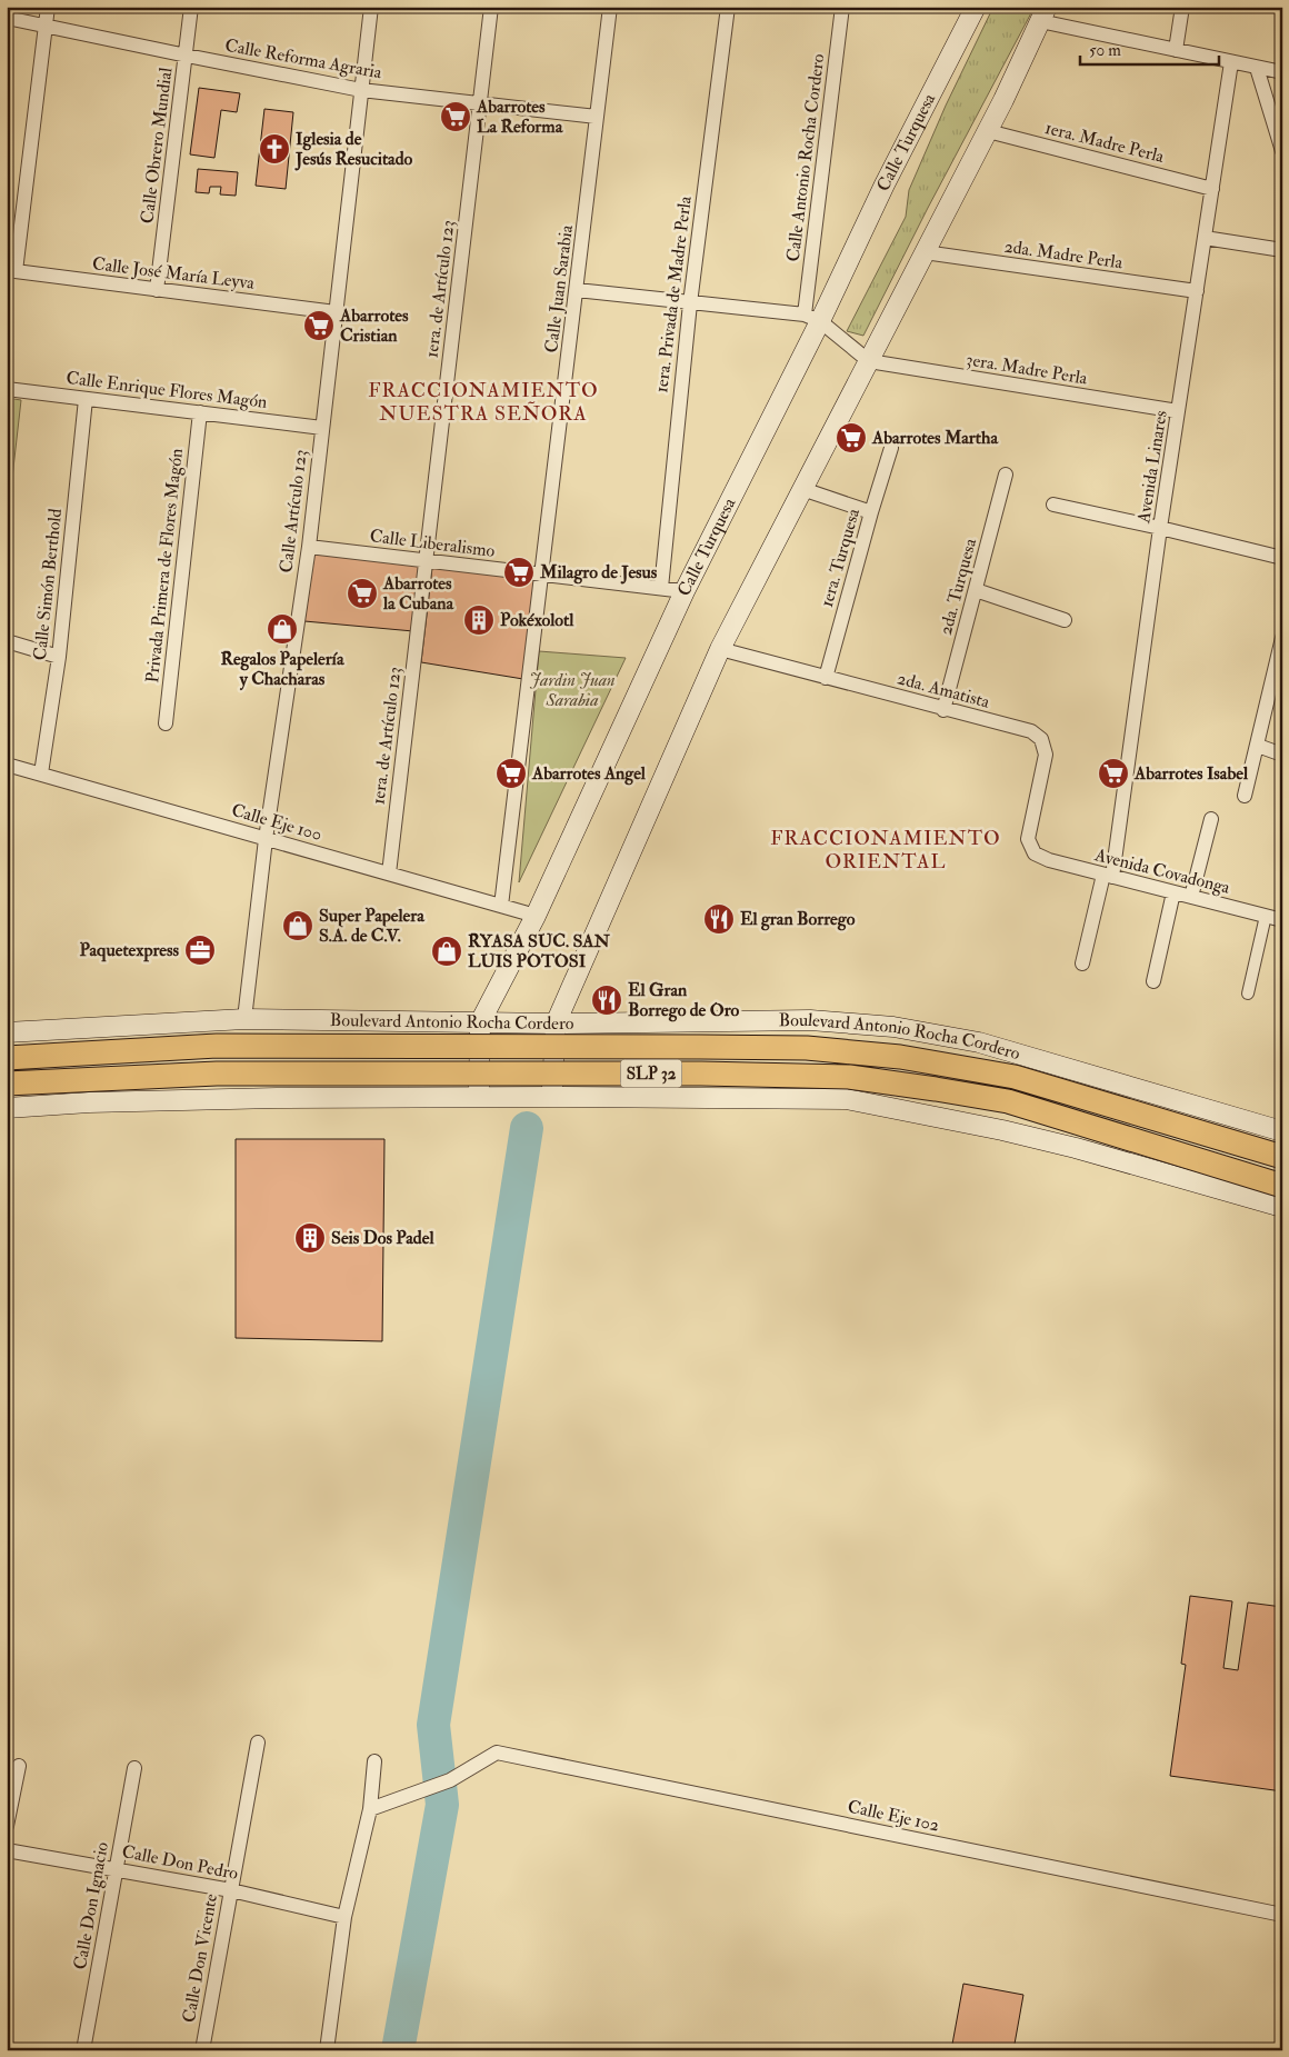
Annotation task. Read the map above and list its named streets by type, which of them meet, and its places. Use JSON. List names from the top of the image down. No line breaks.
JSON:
{"streets":{"highway":["Boulevard Antonio Rocha Cordero","SLP 32"],"main road":["Calle Turquesa"],"street":["Calle Reforma Agraria","1era. Madre Perla","Calle Obrero Mundial","Calle Antonio Rocha Cordero","2da. Madre Perla","Calle José María Leyva","1era. de Artículo 123","Calle Juan Sarabia","1era. Privada de Madre Perla","3era. Madre Perla","Calle Enrique Flores Magón","Avenida Linares","Calle Artículo 123","Calle Liberalismo","1era. Turquesa","Privada Primera de Flores Magón","Calle Simón Berthold","2da. Turquesa","2da. Amatista","Calle Eje 100","Avenida Covadonga","Calle Eje 102","Calle Don Pedro","Calle Don Ignacio","Calle Don Vicente"]},"crossings":[["Calle Reforma Agraria","Calle Obrero Mundial"],["Calle Reforma Agraria","1era. de Artículo 123"],["Calle Reforma Agraria","Calle Juan Sarabia"],["Calle Reforma Agraria","Calle Artículo 123"],["1era. Madre Perla","Avenida Linares"],["Calle Turquesa","Calle Antonio Rocha Cordero"],["Calle Turquesa","Calle Liberalismo"],["Calle Turquesa","Calle Eje 100"],["Calle Turquesa","Boulevard Antonio Rocha Cordero"],["Calle Turquesa","SLP 32"],["Calle Obrero Mundial","Calle José María Leyva"],["2da. Madre Perla","Avenida Linares"],["Calle José María Leyva","Calle Artículo 123"],["1era. de Artículo 123","Calle Liberalismo"],["1era. de Artículo 123","Calle Eje 100"],["Calle Juan Sarabia","Calle Liberalismo"],["Calle Juan Sarabia","Calle Eje 100"],["1era. Privada de Madre Perla","Calle Liberalismo"],["3era. Madre Perla","Avenida Linares"],["Calle Enrique Flores Magón","Calle Artículo 123"],["Calle Enrique Flores Magón","Privada Primera de Flores Magón"],["Calle Enrique Flores Magón","Calle Simón Berthold"],["Avenida Linares","Avenida Covadonga"],["Calle Artículo 123","Calle Liberalismo"],["Calle Artículo 123","Calle Eje 100"],["Calle Artículo 123","Boulevard Antonio Rocha Cordero"],["1era. Turquesa","2da. Amatista"],["Calle Simón Berthold","Calle Eje 100"],["2da. Turquesa","2da. Amatista"],["2da. Amatista","Avenida Covadonga"],["Calle Don Pedro","Calle Don Ignacio"],["Calle Don Pedro","Calle Don Vicente"]],"districts":["FRACCIONAMIENTO NUESTRA SEÑORA","FRACCIONAMIENTO ORIENTAL"],"parks":["Jardin Juan Sarabia"],"places":{"supermarket":["Abarrotes La Reforma","Abarrotes Cristian","Abarrotes Martha","Milagro de Jesus","Abarrotes la Cubana","Abarrotes Angel","Abarrotes Isabel"],"church":["Iglesia de Jesús Resucitado"],"building":["Pokéxolotl","Seis Dos Padel"],"shop":["Regalos Papelería y Chacharas","Super Papelera S.A. de C.V.","RYASA SUC. SAN LUIS POTOSI"],"restaurant":["El gran Borrego","El Gran Borrego de Oro"],"office":["Paquetexpress"]},"scale_bar":"50 m"}
